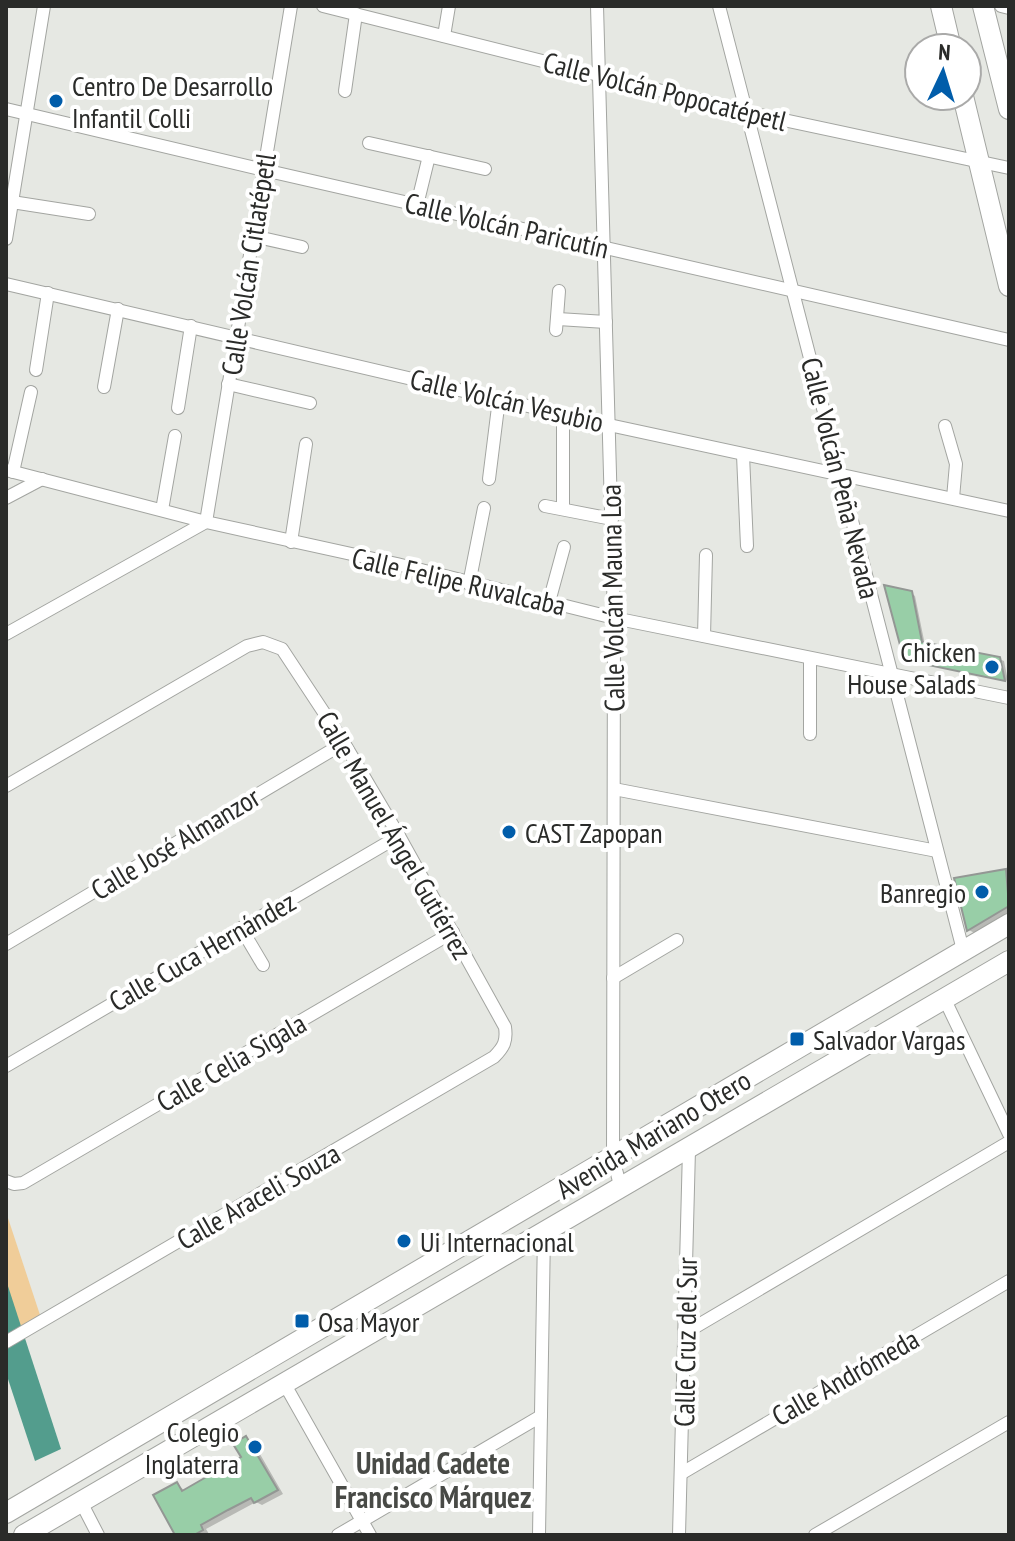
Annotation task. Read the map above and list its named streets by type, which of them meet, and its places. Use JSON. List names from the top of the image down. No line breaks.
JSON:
{"streets":{"main road":["Avenida Mariano Otero"],"street":["Calle Volcán Popocatépetl","Calle Volcán Paricutín","Calle Volcán Citlatépetl","Calle Volcán Vesubio","Calle Volcán Peña Nevada","Calle Felipe Ruvalcaba","Calle Volcán Mauna Loa","Calle Manuel Ángel Gutiérrez","Calle José Almanzor","Calle Cuca Hernández","Calle Celia Sigala","Calle Araceli Souza","Calle Cruz del Sur","Calle Andrómeda"]},"crossings":[["Calle Volcán Popocatépetl","Calle Volcán Peña Nevada"],["Calle Volcán Popocatépetl","Calle Volcán Mauna Loa"],["Calle Volcán Paricutín","Calle Volcán Citlatépetl"],["Calle Volcán Paricutín","Calle Volcán Peña Nevada"],["Calle Volcán Paricutín","Calle Volcán Mauna Loa"],["Calle Volcán Citlatépetl","Calle Volcán Vesubio"],["Calle Volcán Citlatépetl","Calle Felipe Ruvalcaba"],["Calle Volcán Vesubio","Calle Volcán Peña Nevada"],["Calle Volcán Vesubio","Calle Volcán Mauna Loa"],["Calle Volcán Peña Nevada","Calle Felipe Ruvalcaba"],["Calle Volcán Peña Nevada","Avenida Mariano Otero"],["Calle Felipe Ruvalcaba","Calle Volcán Mauna Loa"],["Calle Volcán Mauna Loa","Avenida Mariano Otero"],["Calle Manuel Ángel Gutiérrez","Calle José Almanzor"],["Calle Manuel Ángel Gutiérrez","Calle Cuca Hernández"],["Calle Manuel Ángel Gutiérrez","Calle Celia Sigala"],["Calle Manuel Ángel Gutiérrez","Calle Araceli Souza"],["Avenida Mariano Otero","Calle Cruz del Sur"],["Calle Cruz del Sur","Calle Andrómeda"]],"districts":["Unidad Cadete Francisco Márquez"],"places":{"other":["Centro De Desarrollo Infantil Colli","Chicken House Salads","CAST Zapopan","Banregio","Ui Internacional","Colegio Inglaterra"],"transit":["Salvador Vargas","Osa Mayor"]},"north":"top"}
